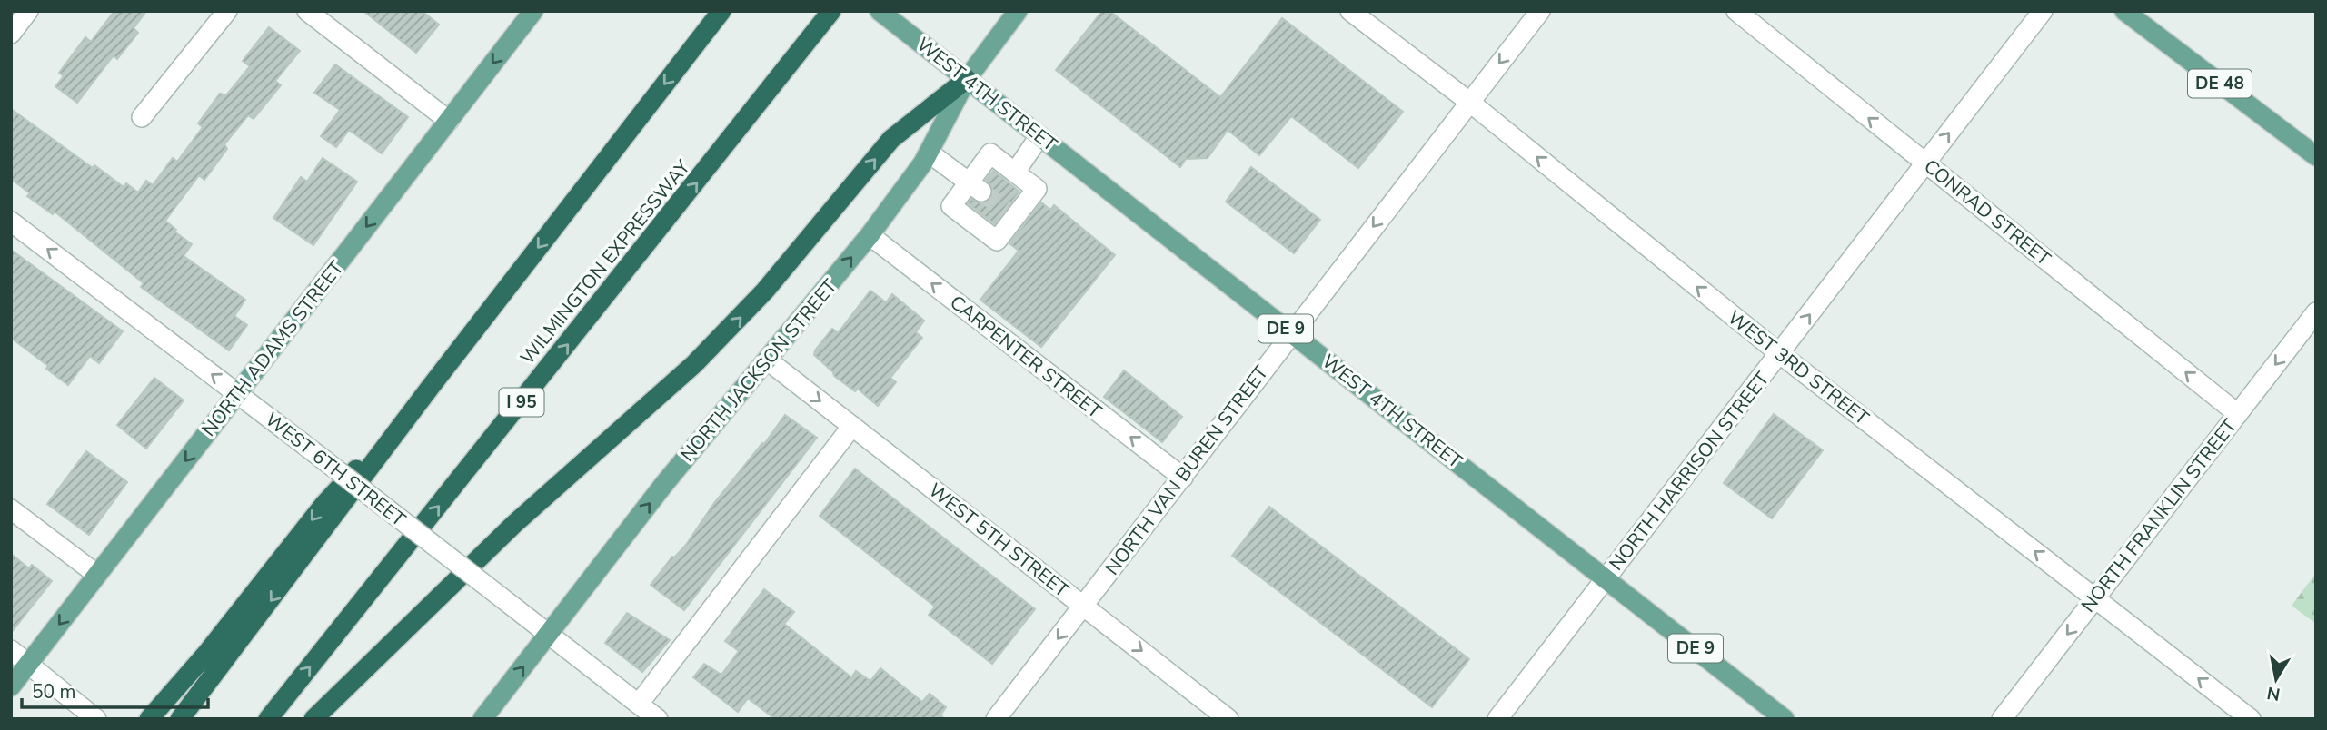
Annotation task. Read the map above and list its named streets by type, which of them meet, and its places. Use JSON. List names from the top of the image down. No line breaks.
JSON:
{"streets":{"highway":["WILMINGTON EXPRESSWAY","I 95"],"main road":["DE 48","WEST 4TH STREET","DE 9","NORTH ADAMS STREET","NORTH JACKSON STREET"],"street":["CONRAD STREET","CARPENTER STREET","WEST 3RD STREET","WEST 6TH STREET","NORTH VAN BUREN STREET","NORTH HARRISON STREET","NORTH FRANKLIN STREET","WEST 5TH STREET"]},"crossings":[["WEST 4TH STREET","NORTH JACKSON STREET"],["WEST 4TH STREET","NORTH VAN BUREN STREET"],["WEST 4TH STREET","NORTH HARRISON STREET"],["CONRAD STREET","NORTH HARRISON STREET"],["CONRAD STREET","NORTH FRANKLIN STREET"],["NORTH ADAMS STREET","WEST 6TH STREET"],["CARPENTER STREET","NORTH JACKSON STREET"],["CARPENTER STREET","NORTH VAN BUREN STREET"],["WEST 3RD STREET","NORTH VAN BUREN STREET"],["WEST 3RD STREET","NORTH HARRISON STREET"],["WEST 3RD STREET","NORTH FRANKLIN STREET"],["NORTH JACKSON STREET","WEST 6TH STREET"],["NORTH JACKSON STREET","WEST 5TH STREET"],["NORTH VAN BUREN STREET","WEST 5TH STREET"]],"one_way":["CONRAD STREET","NORTH ADAMS STREET","CARPENTER STREET","WEST 3RD STREET","NORTH JACKSON STREET","NORTH VAN BUREN STREET","NORTH HARRISON STREET","NORTH FRANKLIN STREET","WEST 5TH STREET"],"scale_bar":"50 m","north":"bottom"}
